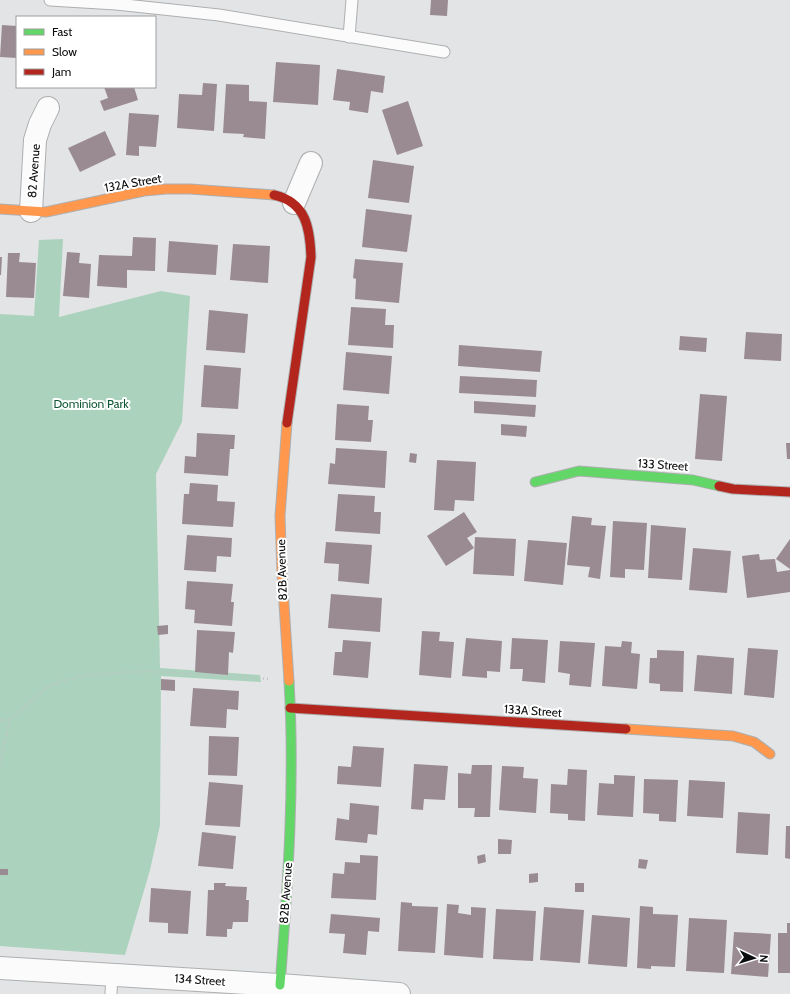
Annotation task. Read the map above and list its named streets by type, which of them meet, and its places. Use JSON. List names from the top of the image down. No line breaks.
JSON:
{"streets":{"street":["82 Avenue","132A Street","133 Street","82B Avenue","133A Street","134 Street"]},"crossings":[["82 Avenue","132A Street"],["132A Street","82B Avenue"],["82B Avenue","133A Street"],["82B Avenue","134 Street"]],"parks":["Dominion Park"],"legend":["Fast","Slow","Jam"],"north":"right"}
